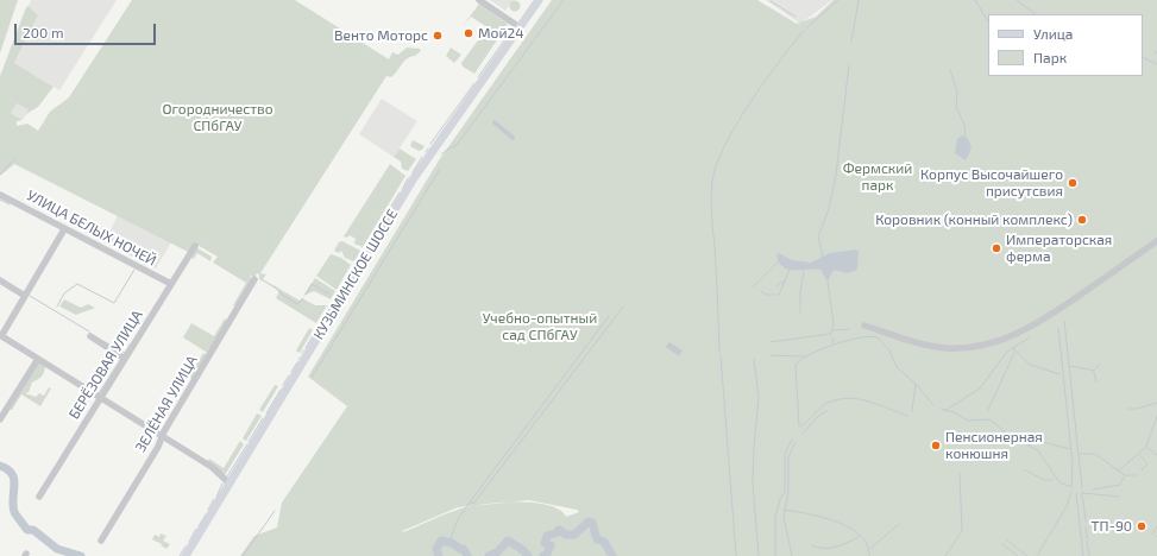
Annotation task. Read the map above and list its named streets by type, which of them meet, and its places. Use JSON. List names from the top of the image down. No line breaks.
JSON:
{"streets":{"main road":["КУЗЬМИНСКОЕ ШОССЕ"],"street":["УЛИЦА БЕЛЫХ НОЧЕЙ","БЕРЁЗОВАЯ УЛИЦА","ЗЕЛЁНАЯ УЛИЦА"]},"crossings":[["УЛИЦА БЕЛЫХ НОЧЕЙ","БЕРЁЗОВАЯ УЛИЦА"]],"parks":["Огородничество СПбГАУ","Фермский парк","Учебно-опытный сад СПбГАУ"],"places":["Мой24","Венто Моторс","Корпус Высочайшего присутсвия","Коровник (конный комплекс)","Императорская ферма","Пенсионерная конюшня","ТП-90"],"legend":["Улица","Парк"],"scale_bar":"200 m"}
